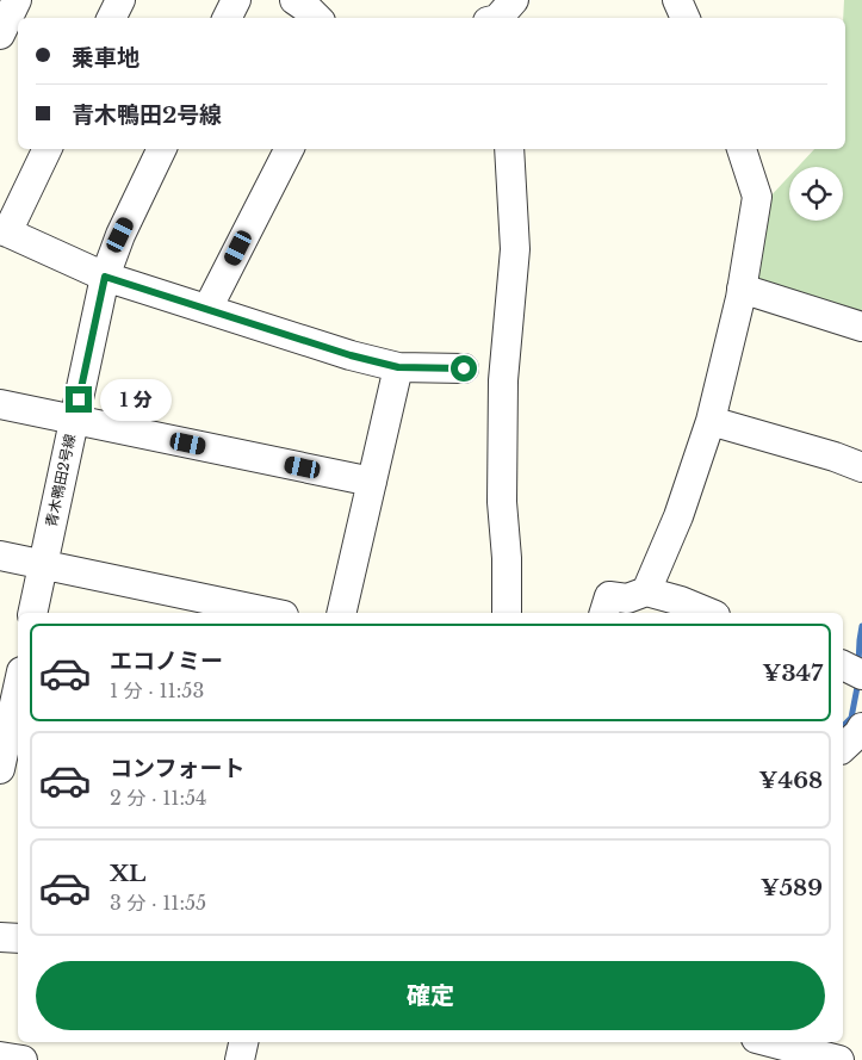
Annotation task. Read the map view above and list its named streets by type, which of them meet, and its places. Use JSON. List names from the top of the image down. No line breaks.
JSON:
{"streets":{"street":["青木鴨田2号線"]},"page":{"banner":["乗車地","青木鴨田2号線"],"bubble":"1 分","list":[{"name":"エコノミー","note":"1 分 · 11:53","value":"¥347"},{"name":"コンフォート","note":"2 分 · 11:54","value":"¥468"},{"name":"XL","note":"3 分 · 11:55","value":"¥589"}],"buttons":"確定"}}
